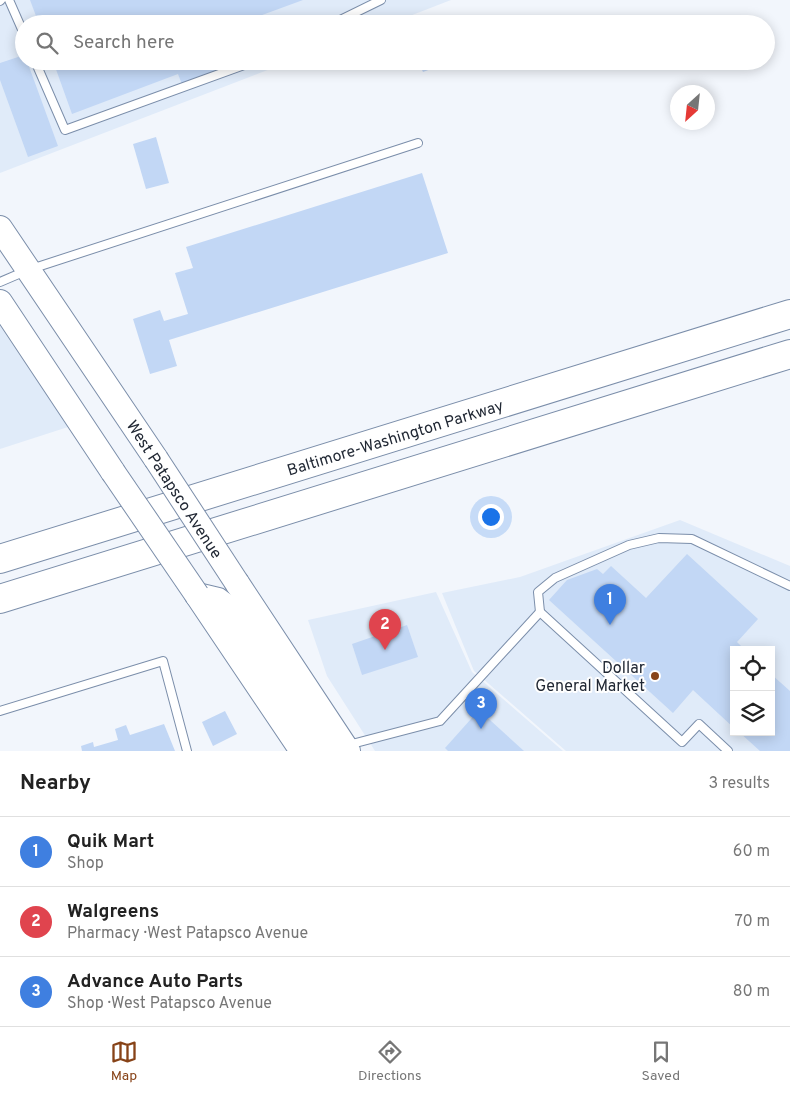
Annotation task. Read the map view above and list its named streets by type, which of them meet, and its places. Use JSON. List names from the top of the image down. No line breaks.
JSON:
{"streets":{"highway":["Baltimore-Washington Parkway"],"main road":["West Patapsco Avenue"]},"places":["Dollar General Market"],"north":"bottom left","page":{"search":"Search here","pins":["1","2","3"],"heading":["Nearby","3 results"],"list":[{"mark":"1","name":"Quik Mart","note":"Shop","value":"60 m"},{"mark":"2","name":"Walgreens","note":"Pharmacy · West Patapsco Avenue","value":"70 m"},{"mark":"3","name":"Advance Auto Parts","note":"Shop · West Patapsco Avenue","value":"80 m"}],"nav":["Map","Directions","Saved"]}}
